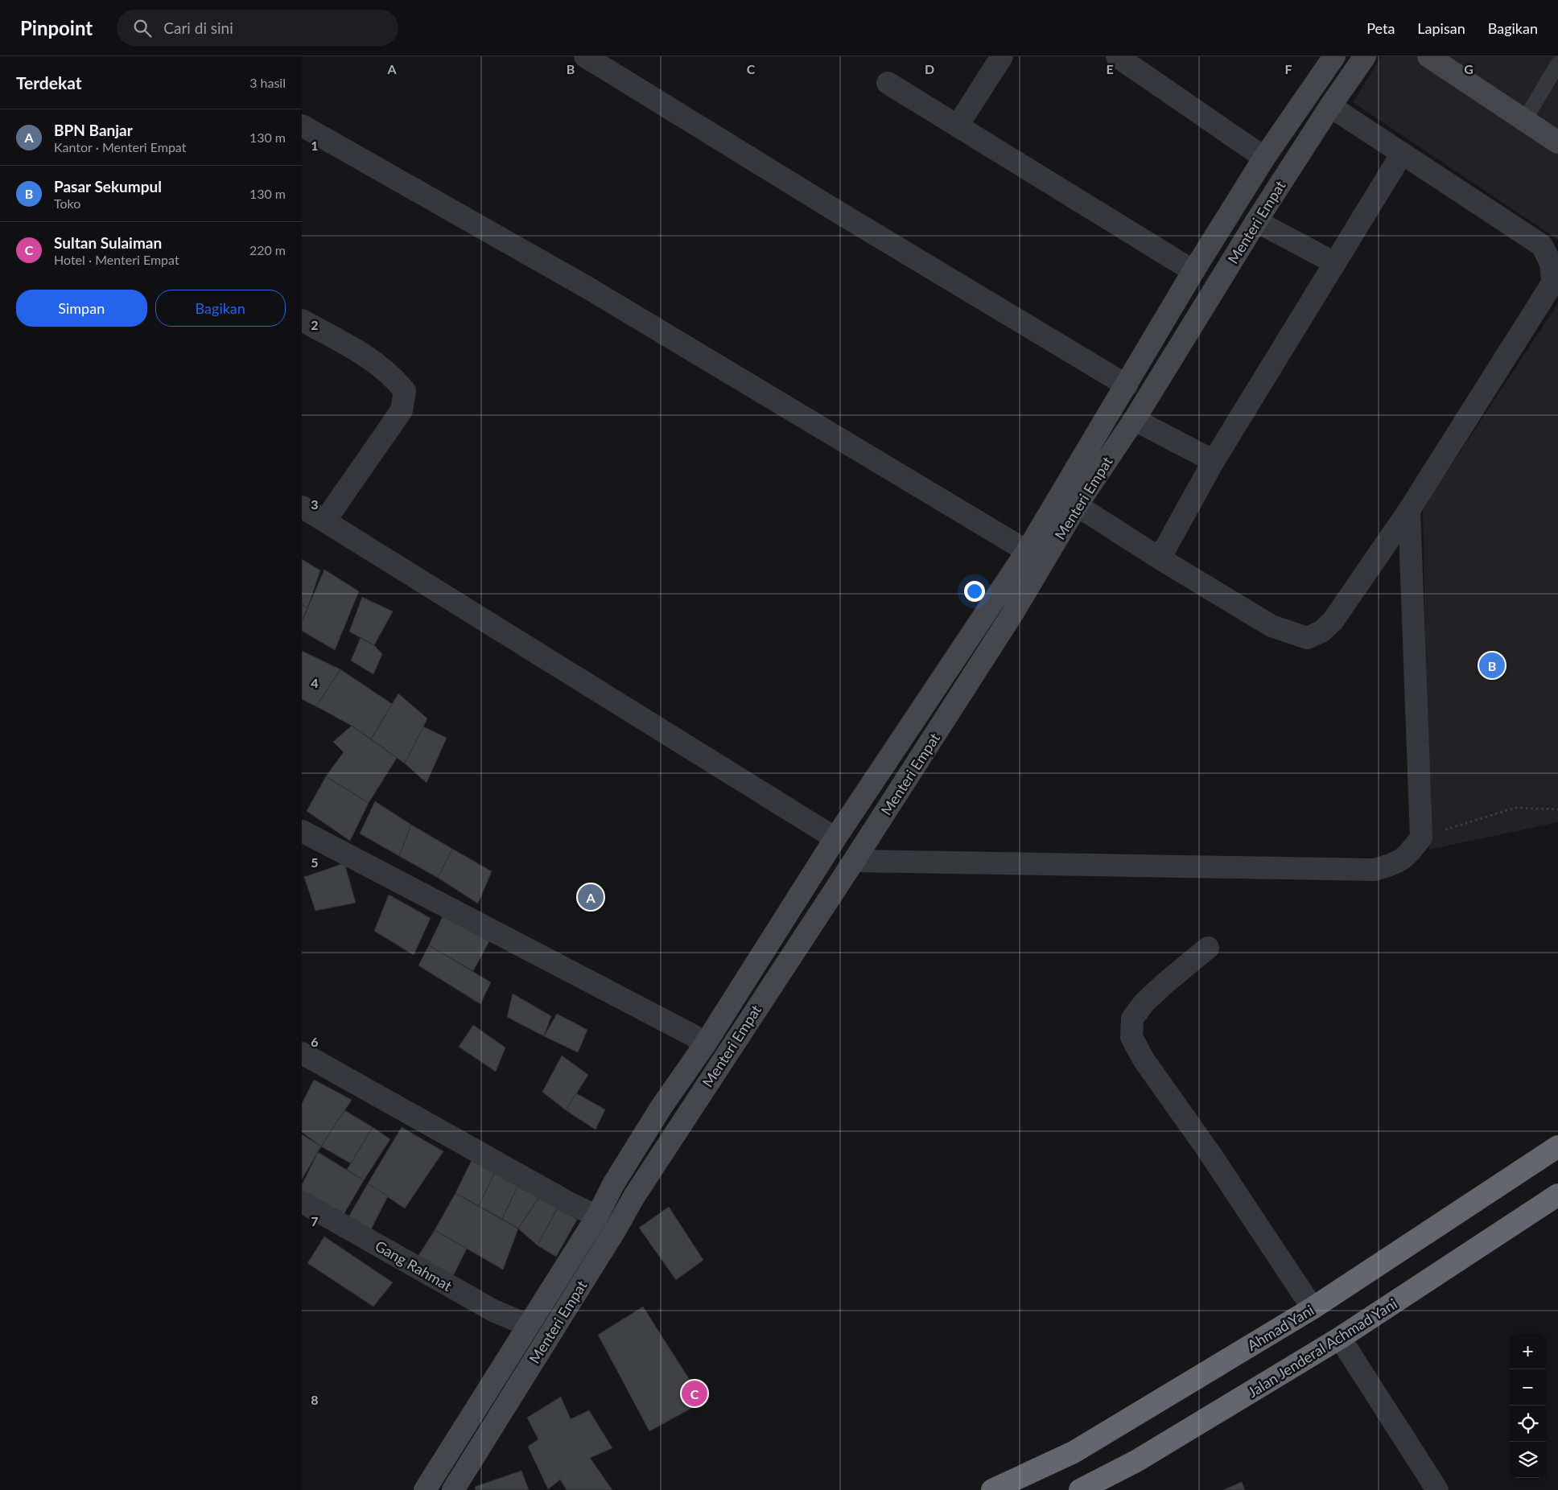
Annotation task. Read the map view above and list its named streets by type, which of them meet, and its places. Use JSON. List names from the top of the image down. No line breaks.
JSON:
{"streets":{"highway":["Ahmad Yani","Jalan Jenderal Achmad Yani"],"street":["Menteri Empat","Gang Rahmat"]},"crossings":[["Menteri Empat","Gang Rahmat"]],"page":{"header":"Pinpoint","search":"Cari di sini","nav":["Peta","Lapisan","Bagikan"],"heading":["Terdekat","3 hasil"],"list":[{"mark":"A","name":"BPN Banjar","note":"Kantor · Menteri Empat","value":"130 m"},{"mark":"B","name":"Pasar Sekumpul","note":"Toko","value":"130 m"},{"mark":"C","name":"Sultan Sulaiman","note":"Hotel · Menteri Empat","value":"220 m"}],"buttons":["Simpan","Bagikan"],"pins":["B","A","C"],"map_buttons":["+","−"]},"grid":{"columns":["A","B","C","D","E","F","G"],"rows":["1","2","3","4","5","6","7","8"]}}
